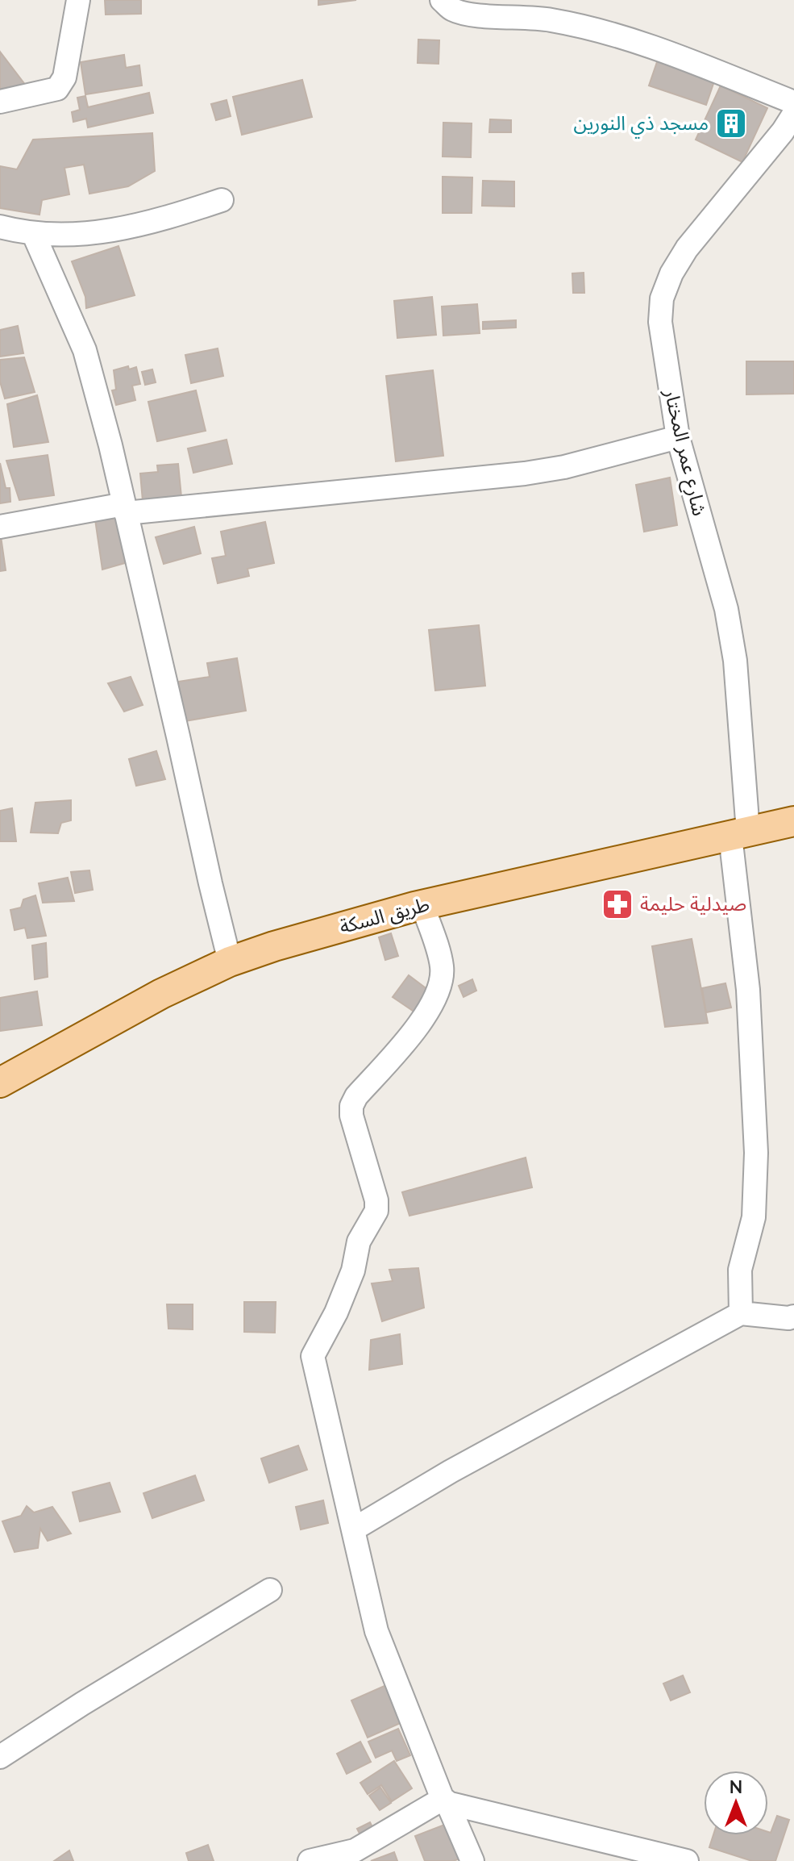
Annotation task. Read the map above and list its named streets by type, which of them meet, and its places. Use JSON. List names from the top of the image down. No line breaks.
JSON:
{"streets":{"main road":["طريق السكة"],"street":["شارع عمر المختار"]},"crossings":[["شارع عمر المختار","طريق السكة"]],"places":{"building":["مسجد ذي النورين"],"pharmacy":["صيدلية حليمة"]},"north":"top"}
